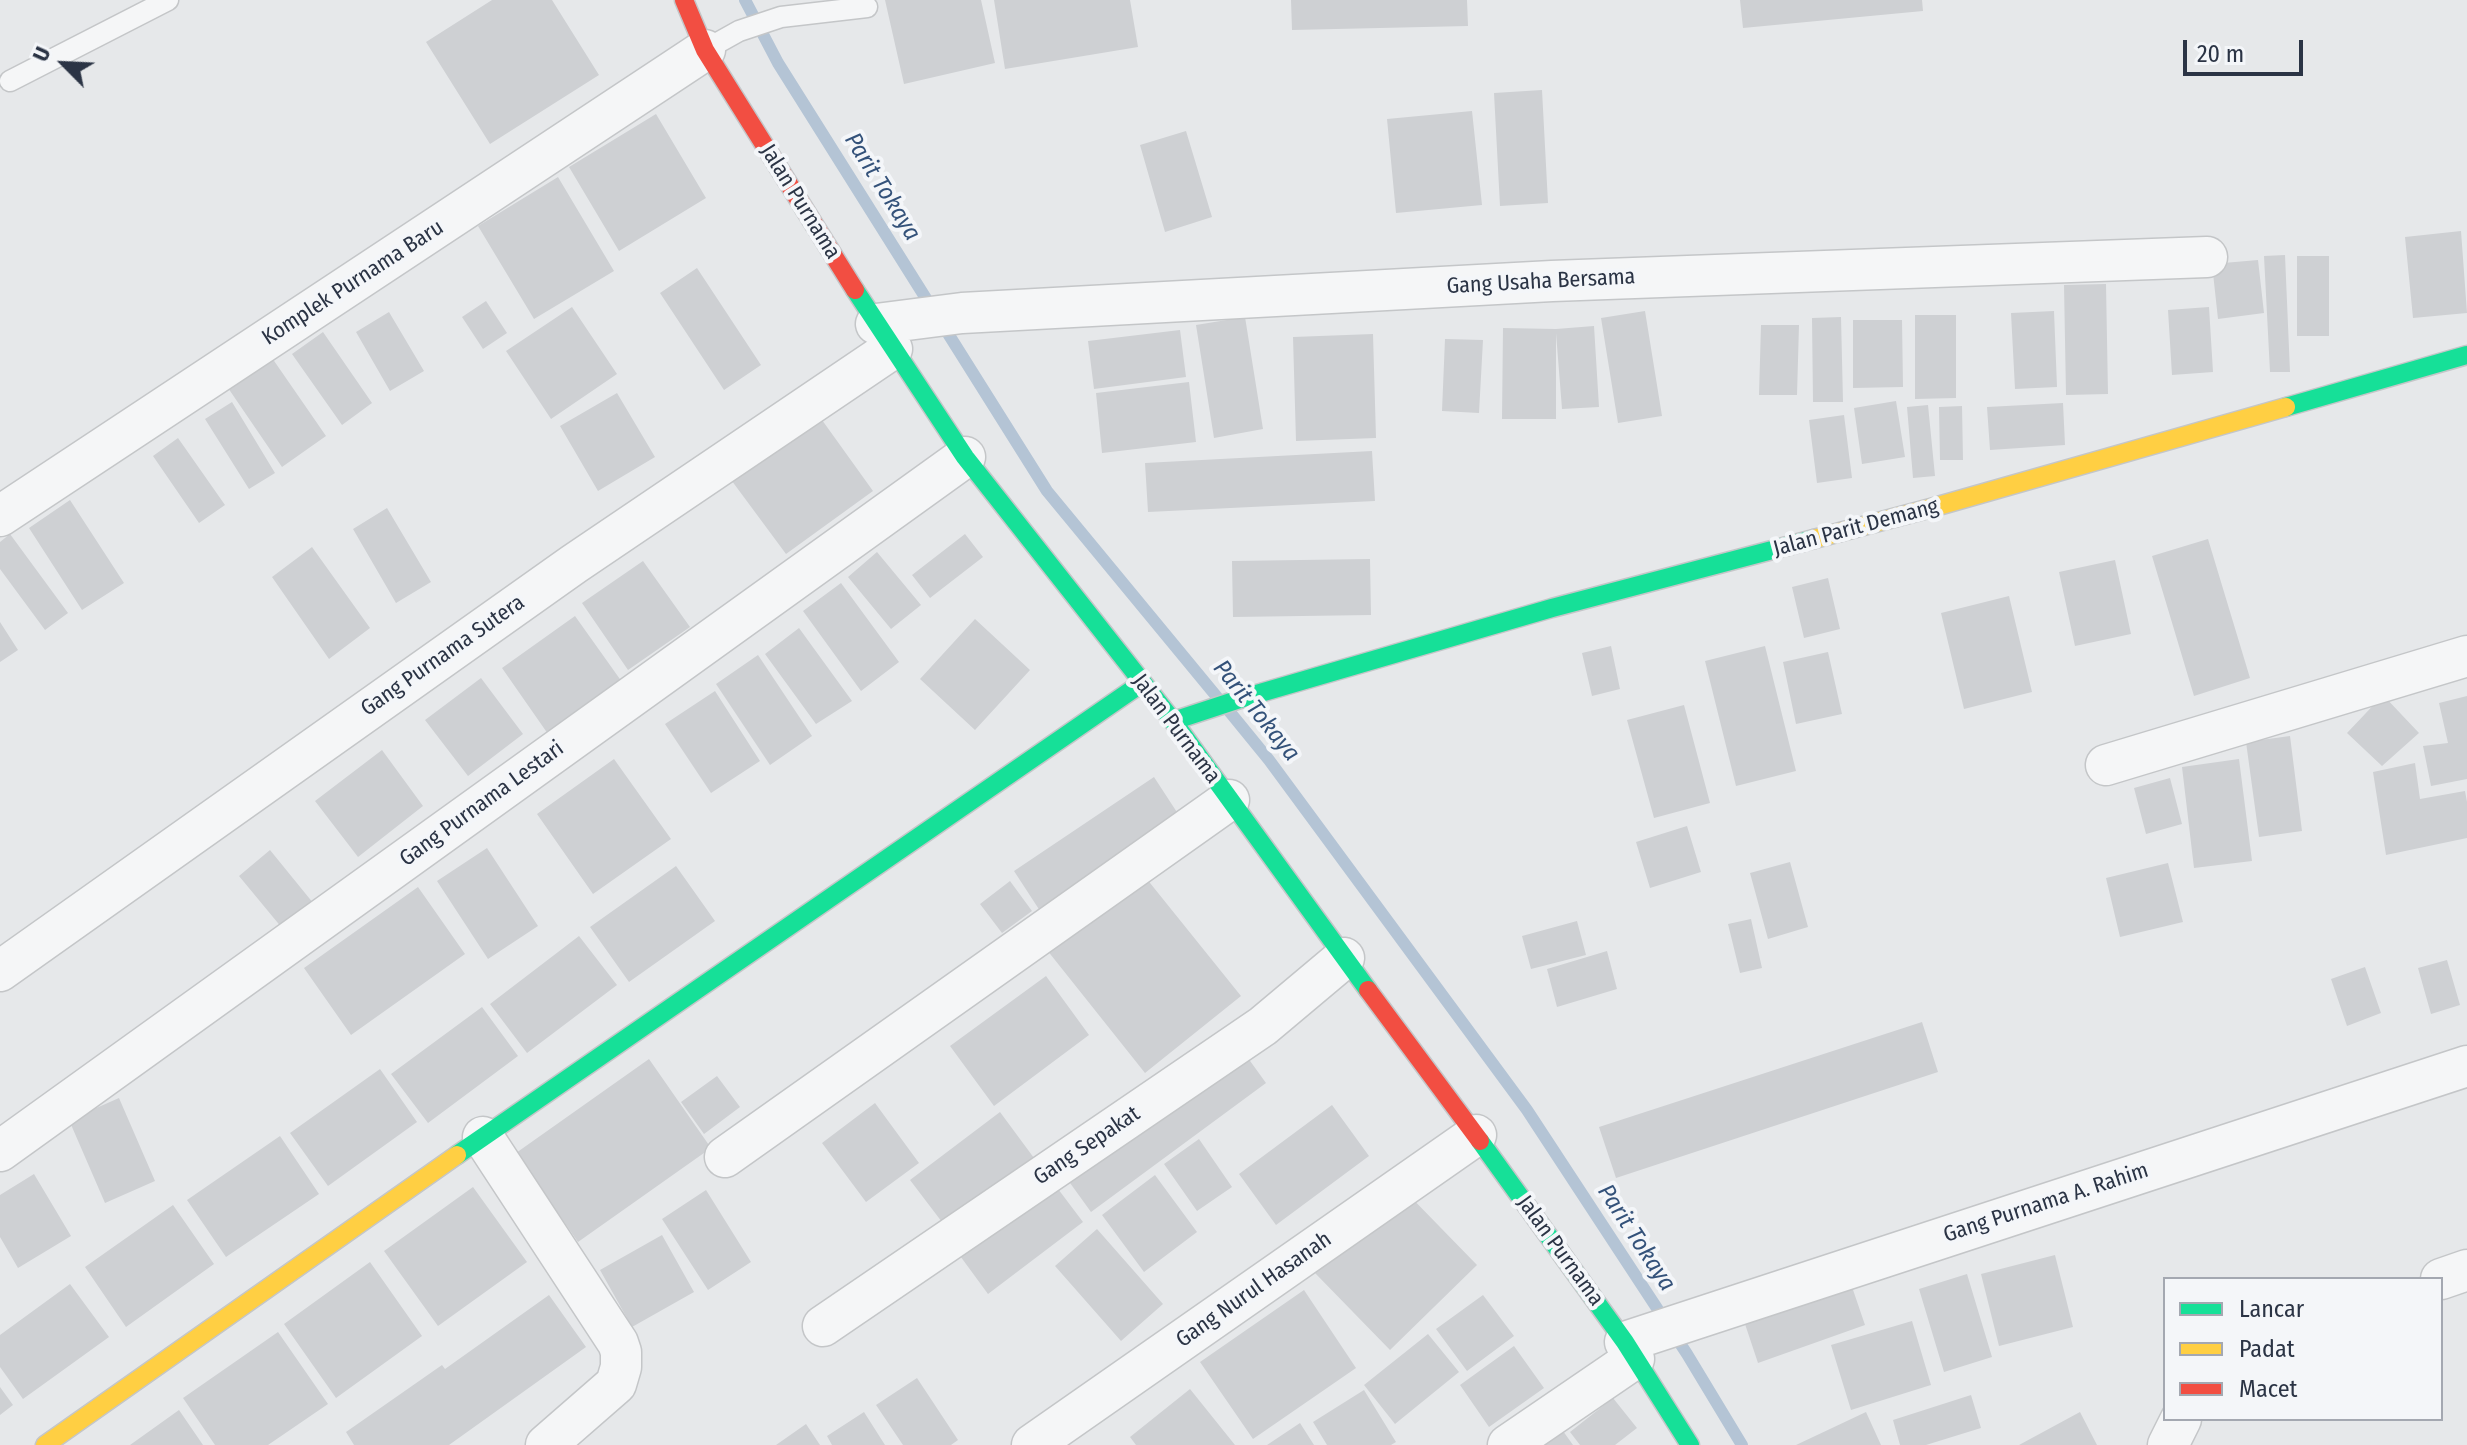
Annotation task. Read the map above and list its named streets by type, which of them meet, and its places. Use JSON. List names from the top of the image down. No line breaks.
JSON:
{"streets":{"street":["Jalan Purnama","Gang Usaha Bersama","Komplek Purnama Baru","Jalan Parit Demang","Gang Purnama Sutera","Gang Purnama Lestari","Gang Sepakat","Gang Purnama A. Rahim","Gang Nurul Hasanah"]},"crossings":[["Jalan Purnama","Gang Usaha Bersama"],["Jalan Purnama","Komplek Purnama Baru"],["Jalan Purnama","Jalan Parit Demang"],["Jalan Purnama","Gang Purnama Sutera"],["Jalan Purnama","Gang Purnama Lestari"],["Jalan Purnama","Gang Sepakat"],["Jalan Purnama","Gang Purnama A. Rahim"],["Jalan Purnama","Gang Nurul Hasanah"],["Gang Usaha Bersama","Gang Purnama Sutera"]],"water":["Parit Tokaya"],"legend":["Lancar","Padat","Macet"],"scale_bar":"20 m","north":"top left"}
